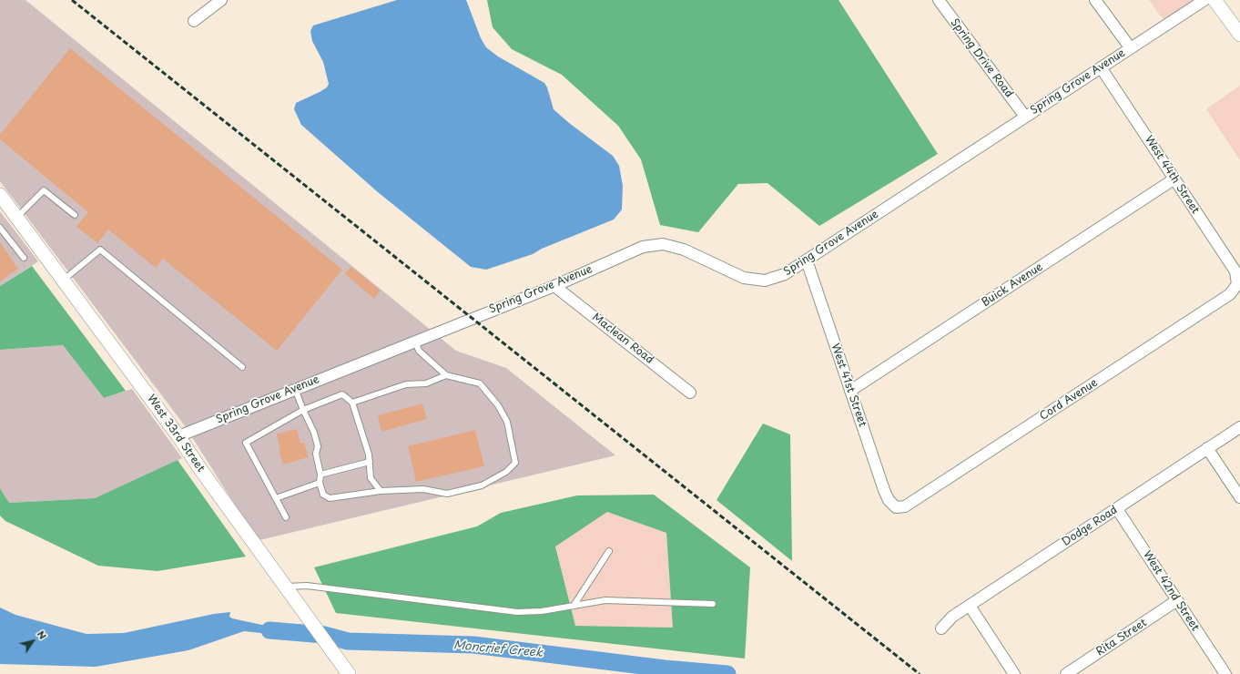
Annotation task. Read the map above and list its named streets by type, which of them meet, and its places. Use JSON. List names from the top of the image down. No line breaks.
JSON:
{"streets":{"street":["Spring Drive Road","Spring Grove Avenue","West 44th Street","Buick Avenue","Maclean Road","West 41st Street","Cord Avenue","West 33rd Street","Dodge Road","West 42nd Street","Rita Street"]},"crossings":[["Spring Drive Road","Spring Grove Avenue"],["Spring Grove Avenue","West 44th Street"],["Spring Grove Avenue","Maclean Road"],["Spring Grove Avenue","West 41st Street"],["Spring Grove Avenue","West 33rd Street"],["West 44th Street","Buick Avenue"],["West 44th Street","Cord Avenue"],["Buick Avenue","West 41st Street"],["West 41st Street","Cord Avenue"],["Dodge Road","West 42nd Street"],["West 42nd Street","Rita Street"]],"water":["Moncrief Creek"],"north":"top right"}
